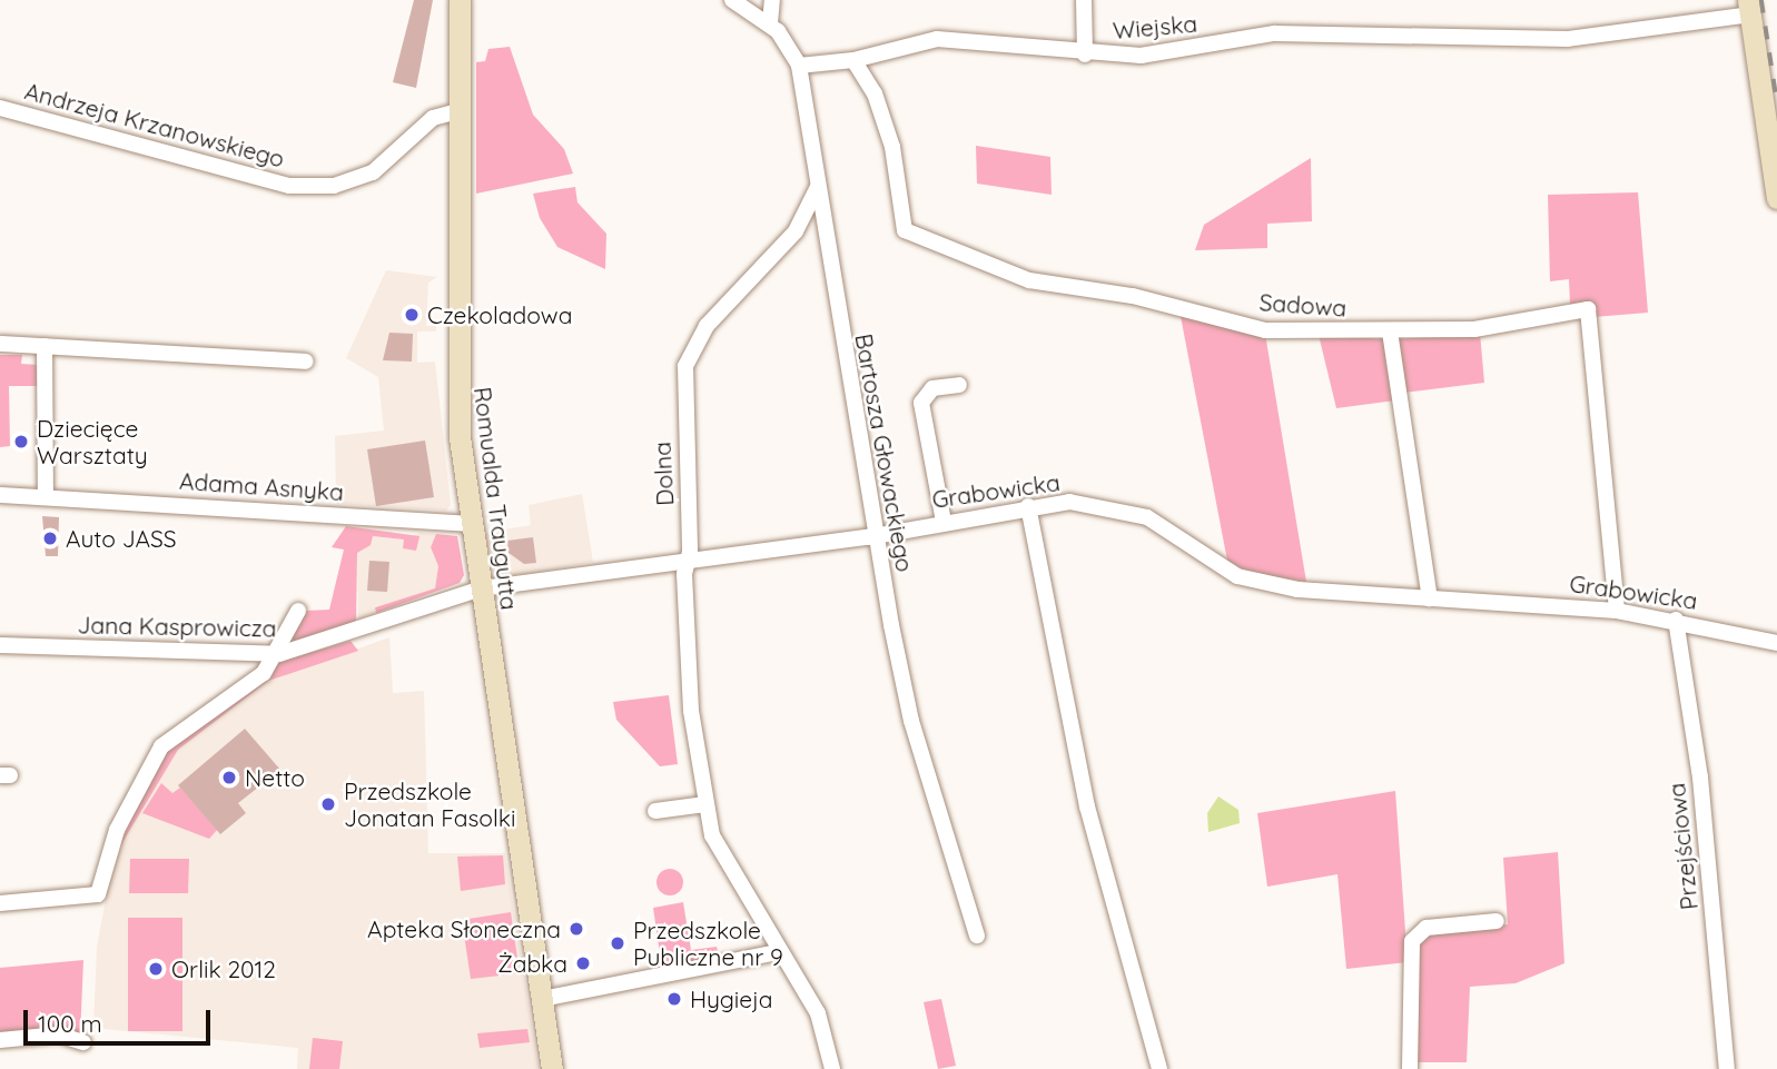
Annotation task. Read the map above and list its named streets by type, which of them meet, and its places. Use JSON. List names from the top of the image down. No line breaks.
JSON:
{"streets":{"street":["Wiejska","Andrzeja Krzanowskiego","Sadowa","Bartosza Głowackiego","Dolna","Adama Asnyka","Grabowicka","Romualda Traugutta","Jana Kasprowicza","Przejściowa"]},"crossings":[["Wiejska","Sadowa"],["Wiejska","Bartosza Głowackiego"],["Andrzeja Krzanowskiego","Romualda Traugutta"],["Sadowa","Grabowicka"],["Bartosza Głowackiego","Dolna"],["Bartosza Głowackiego","Grabowicka"],["Dolna","Grabowicka"],["Adama Asnyka","Romualda Traugutta"],["Grabowicka","Romualda Traugutta"],["Grabowicka","Jana Kasprowicza"],["Grabowicka","Przejściowa"],["Romualda Traugutta","Jana Kasprowicza"]],"places":["Czekoladowa","Dziecięce Warsztaty","Auto JASS","Netto","Przedszkole Jonatan Fasolki","Apteka Słoneczna","Przedszkole Publiczne nr 9","Żabka","Orlik 2012","Hygieja"],"scale_bar":"100 m"}
